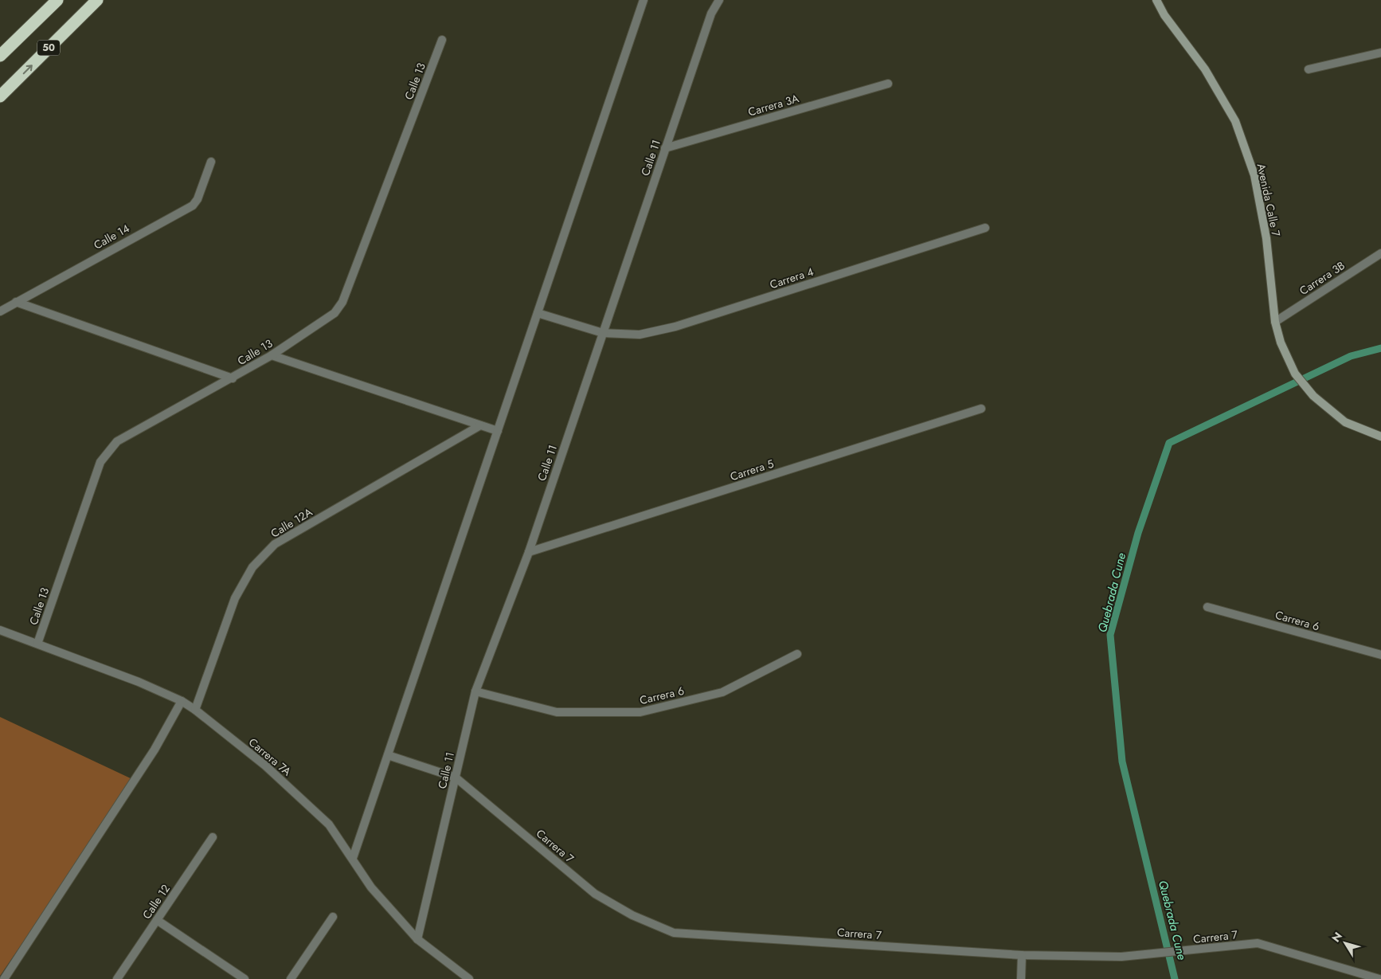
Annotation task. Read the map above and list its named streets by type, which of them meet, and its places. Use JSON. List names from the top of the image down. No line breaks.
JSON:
{"streets":{"highway":["50"],"street":["Calle 13","Carrera 3A","Calle 11","Avenida Calle 7","Calle 14","Carrera 4","Carrera 3B","Carrera 5","Calle 12A","Carrera 6","Carrera 7A","Carrera 7","Calle 12"]},"crossings":[["Calle 13","Carrera 7A"],["Carrera 3A","Calle 11"],["Calle 11","Carrera 4"],["Calle 11","Carrera 5"],["Calle 11","Carrera 6"],["Calle 11","Carrera 7A"],["Calle 11","Carrera 7"],["Avenida Calle 7","Carrera 3B"],["Calle 12A","Carrera 7A"]],"water":["Quebrada Cune"],"north":"top left"}
